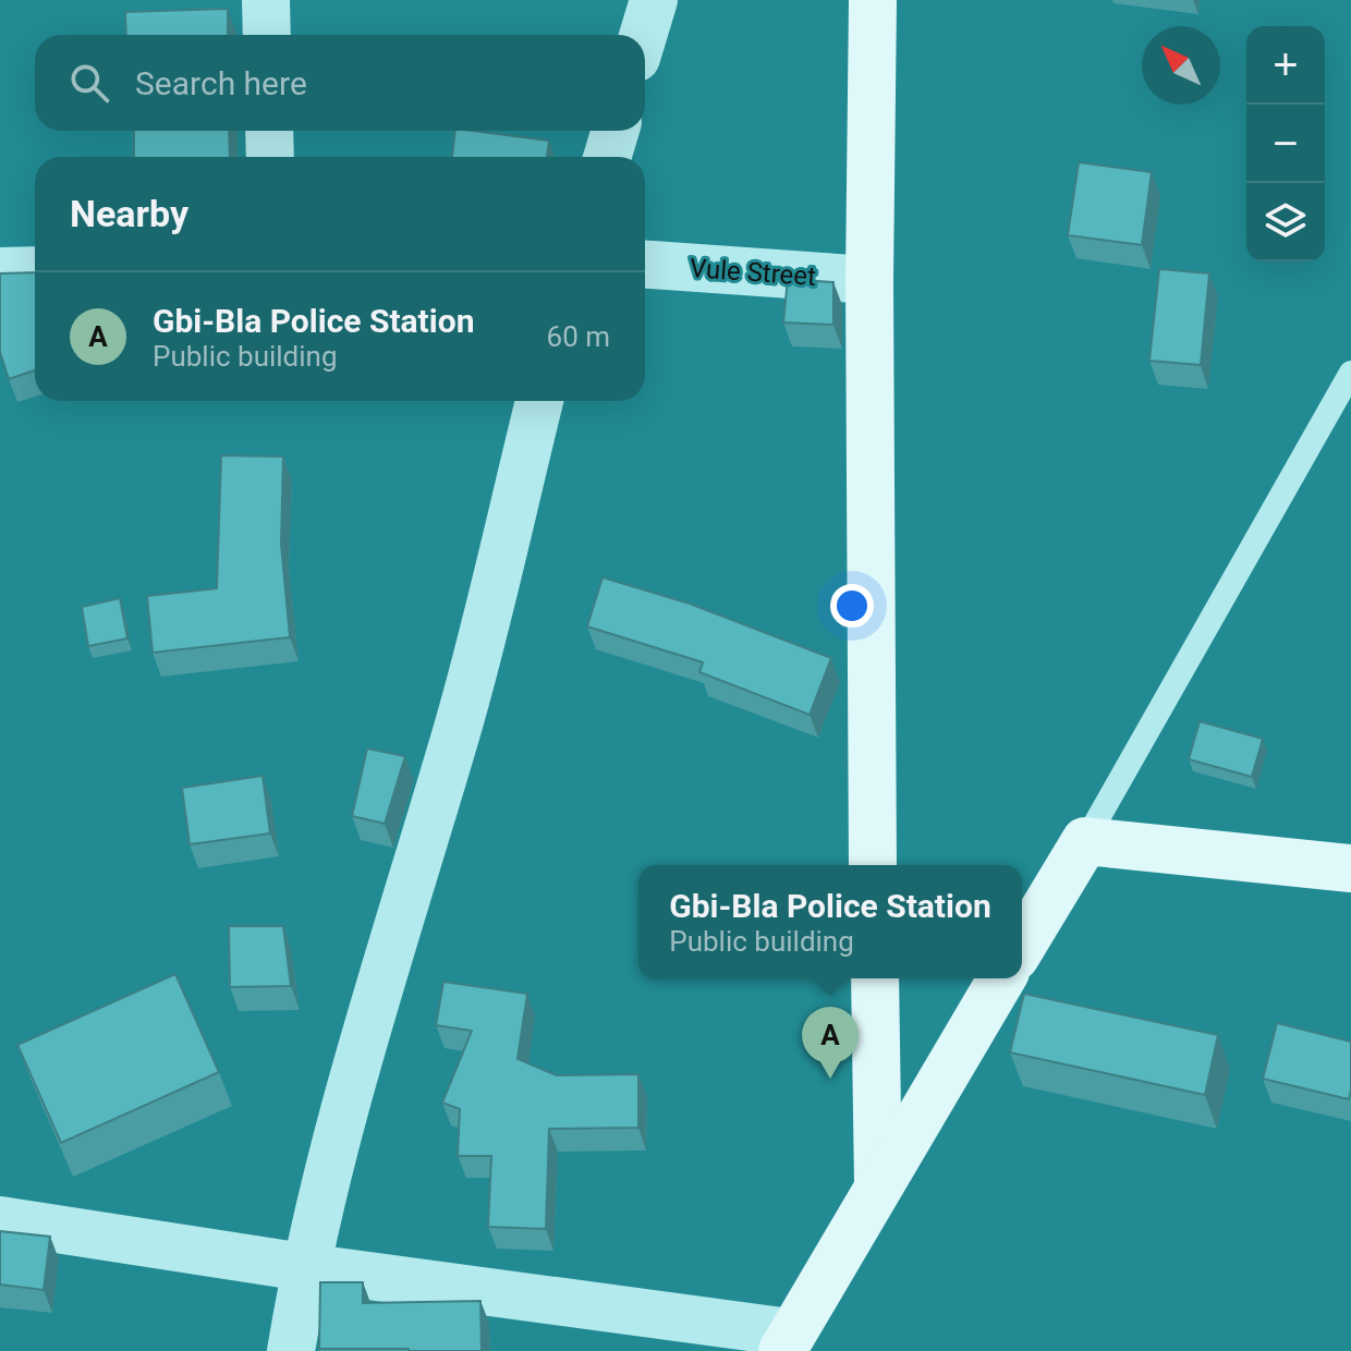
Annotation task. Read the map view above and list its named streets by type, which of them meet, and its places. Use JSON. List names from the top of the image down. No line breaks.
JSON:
{"streets":{"street":["Vule Street"]},"north":"top left","page":{"map_buttons":["+","−"],"search":"Search here","heading":"Nearby","list":[{"mark":"A","name":"Gbi-Bla Police Station","note":"Public building","value":"60 m"}],"popup":["Gbi-Bla Police Station","Public building"],"pins":"A"}}
